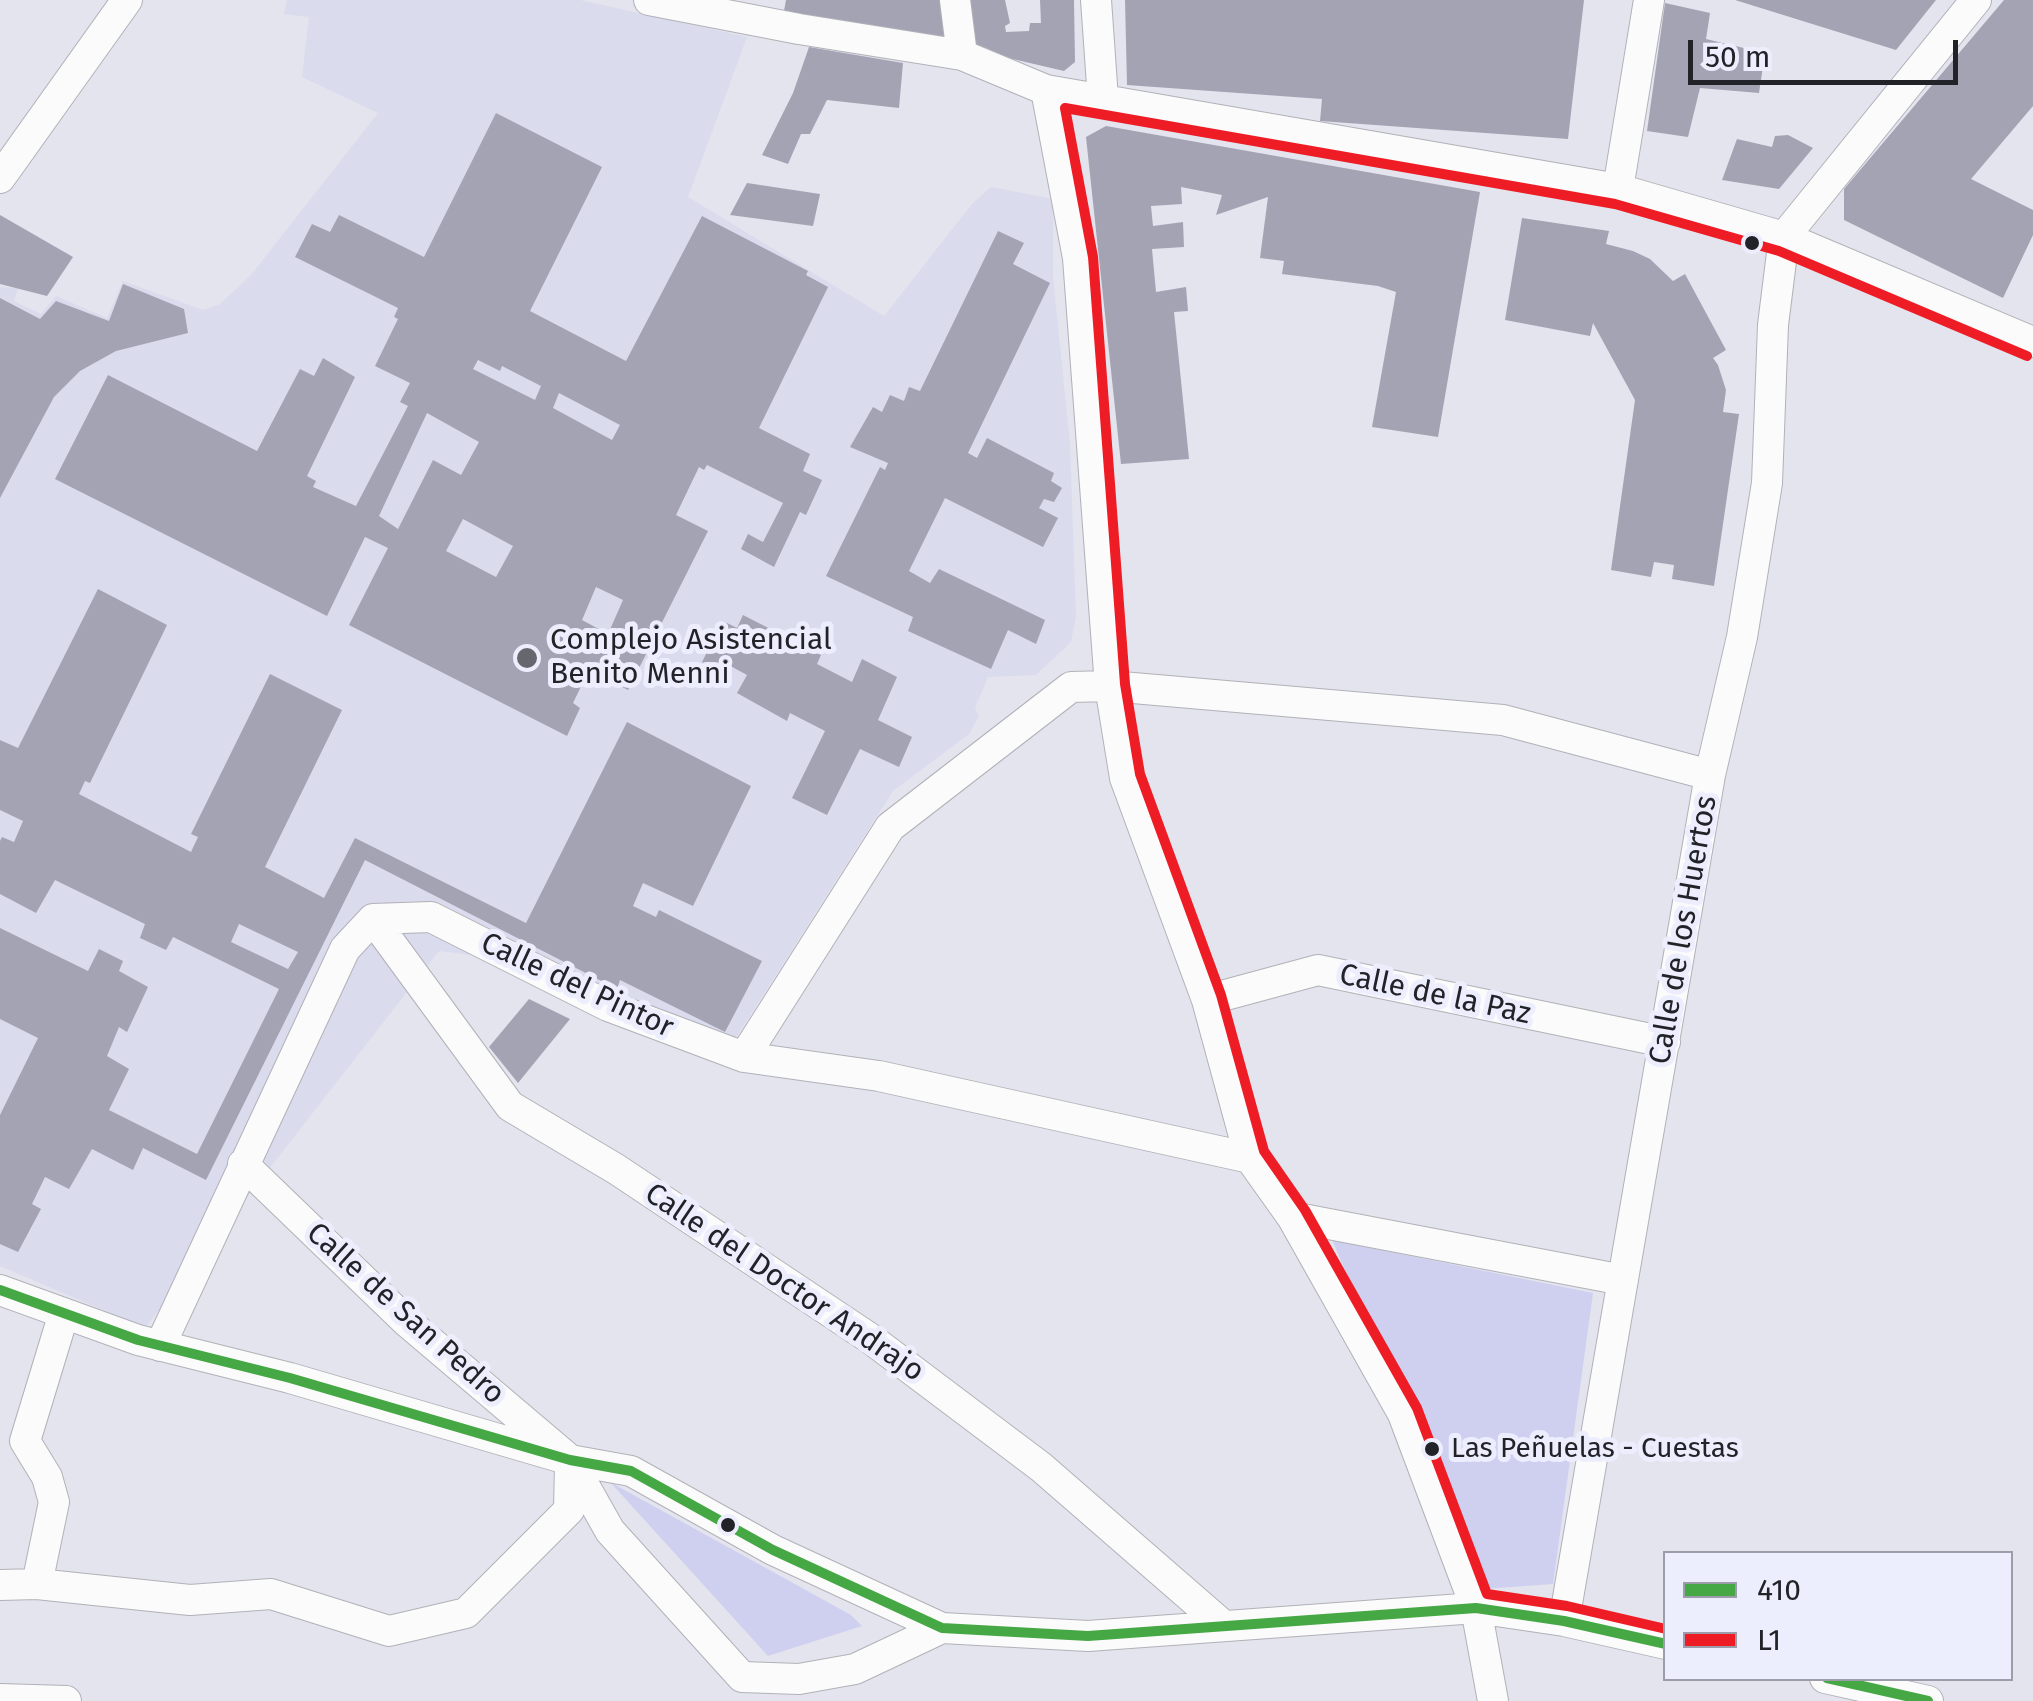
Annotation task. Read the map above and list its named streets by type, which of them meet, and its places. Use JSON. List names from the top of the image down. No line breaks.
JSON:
{"streets":{"street":["Calle de los Huertos","Calle del Pintor","Calle de la Paz","Calle del Doctor Andrajo","Calle de San Pedro"]},"crossings":[["Calle de los Huertos","Calle de la Paz"],["Calle del Pintor","Calle del Doctor Andrajo"]],"places":["Complejo Asistencial Benito Menni","Las Peñuelas - Cuestas"],"lines":["transit line L1","transit line 410"],"legend":["410","L1"],"scale_bar":"50 m"}
